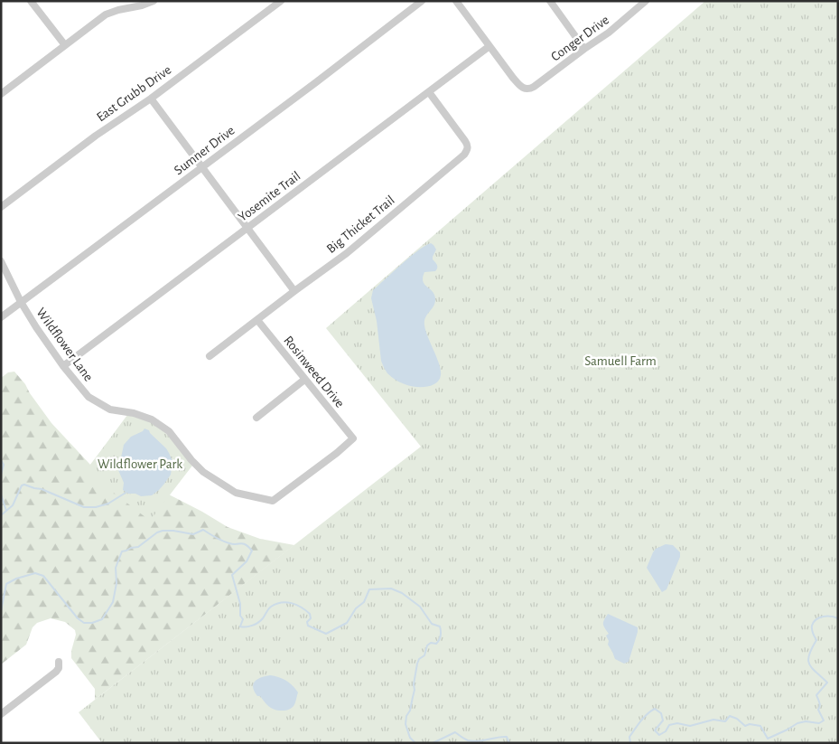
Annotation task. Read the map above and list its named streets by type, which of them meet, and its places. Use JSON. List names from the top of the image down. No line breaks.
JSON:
{"streets":{"street":["Conger Drive","East Grubb Drive","Sumner Drive","Yosemite Trail","Big Thicket Trail","Wildflower Lane","Rosinweed Drive"]},"crossings":[["Conger Drive","Yosemite Trail"],["Sumner Drive","Wildflower Lane"],["Yosemite Trail","Big Thicket Trail"],["Yosemite Trail","Wildflower Lane"],["Big Thicket Trail","Rosinweed Drive"],["Wildflower Lane","Rosinweed Drive"]],"parks":["Samuell Farm","Wildflower Park"]}
